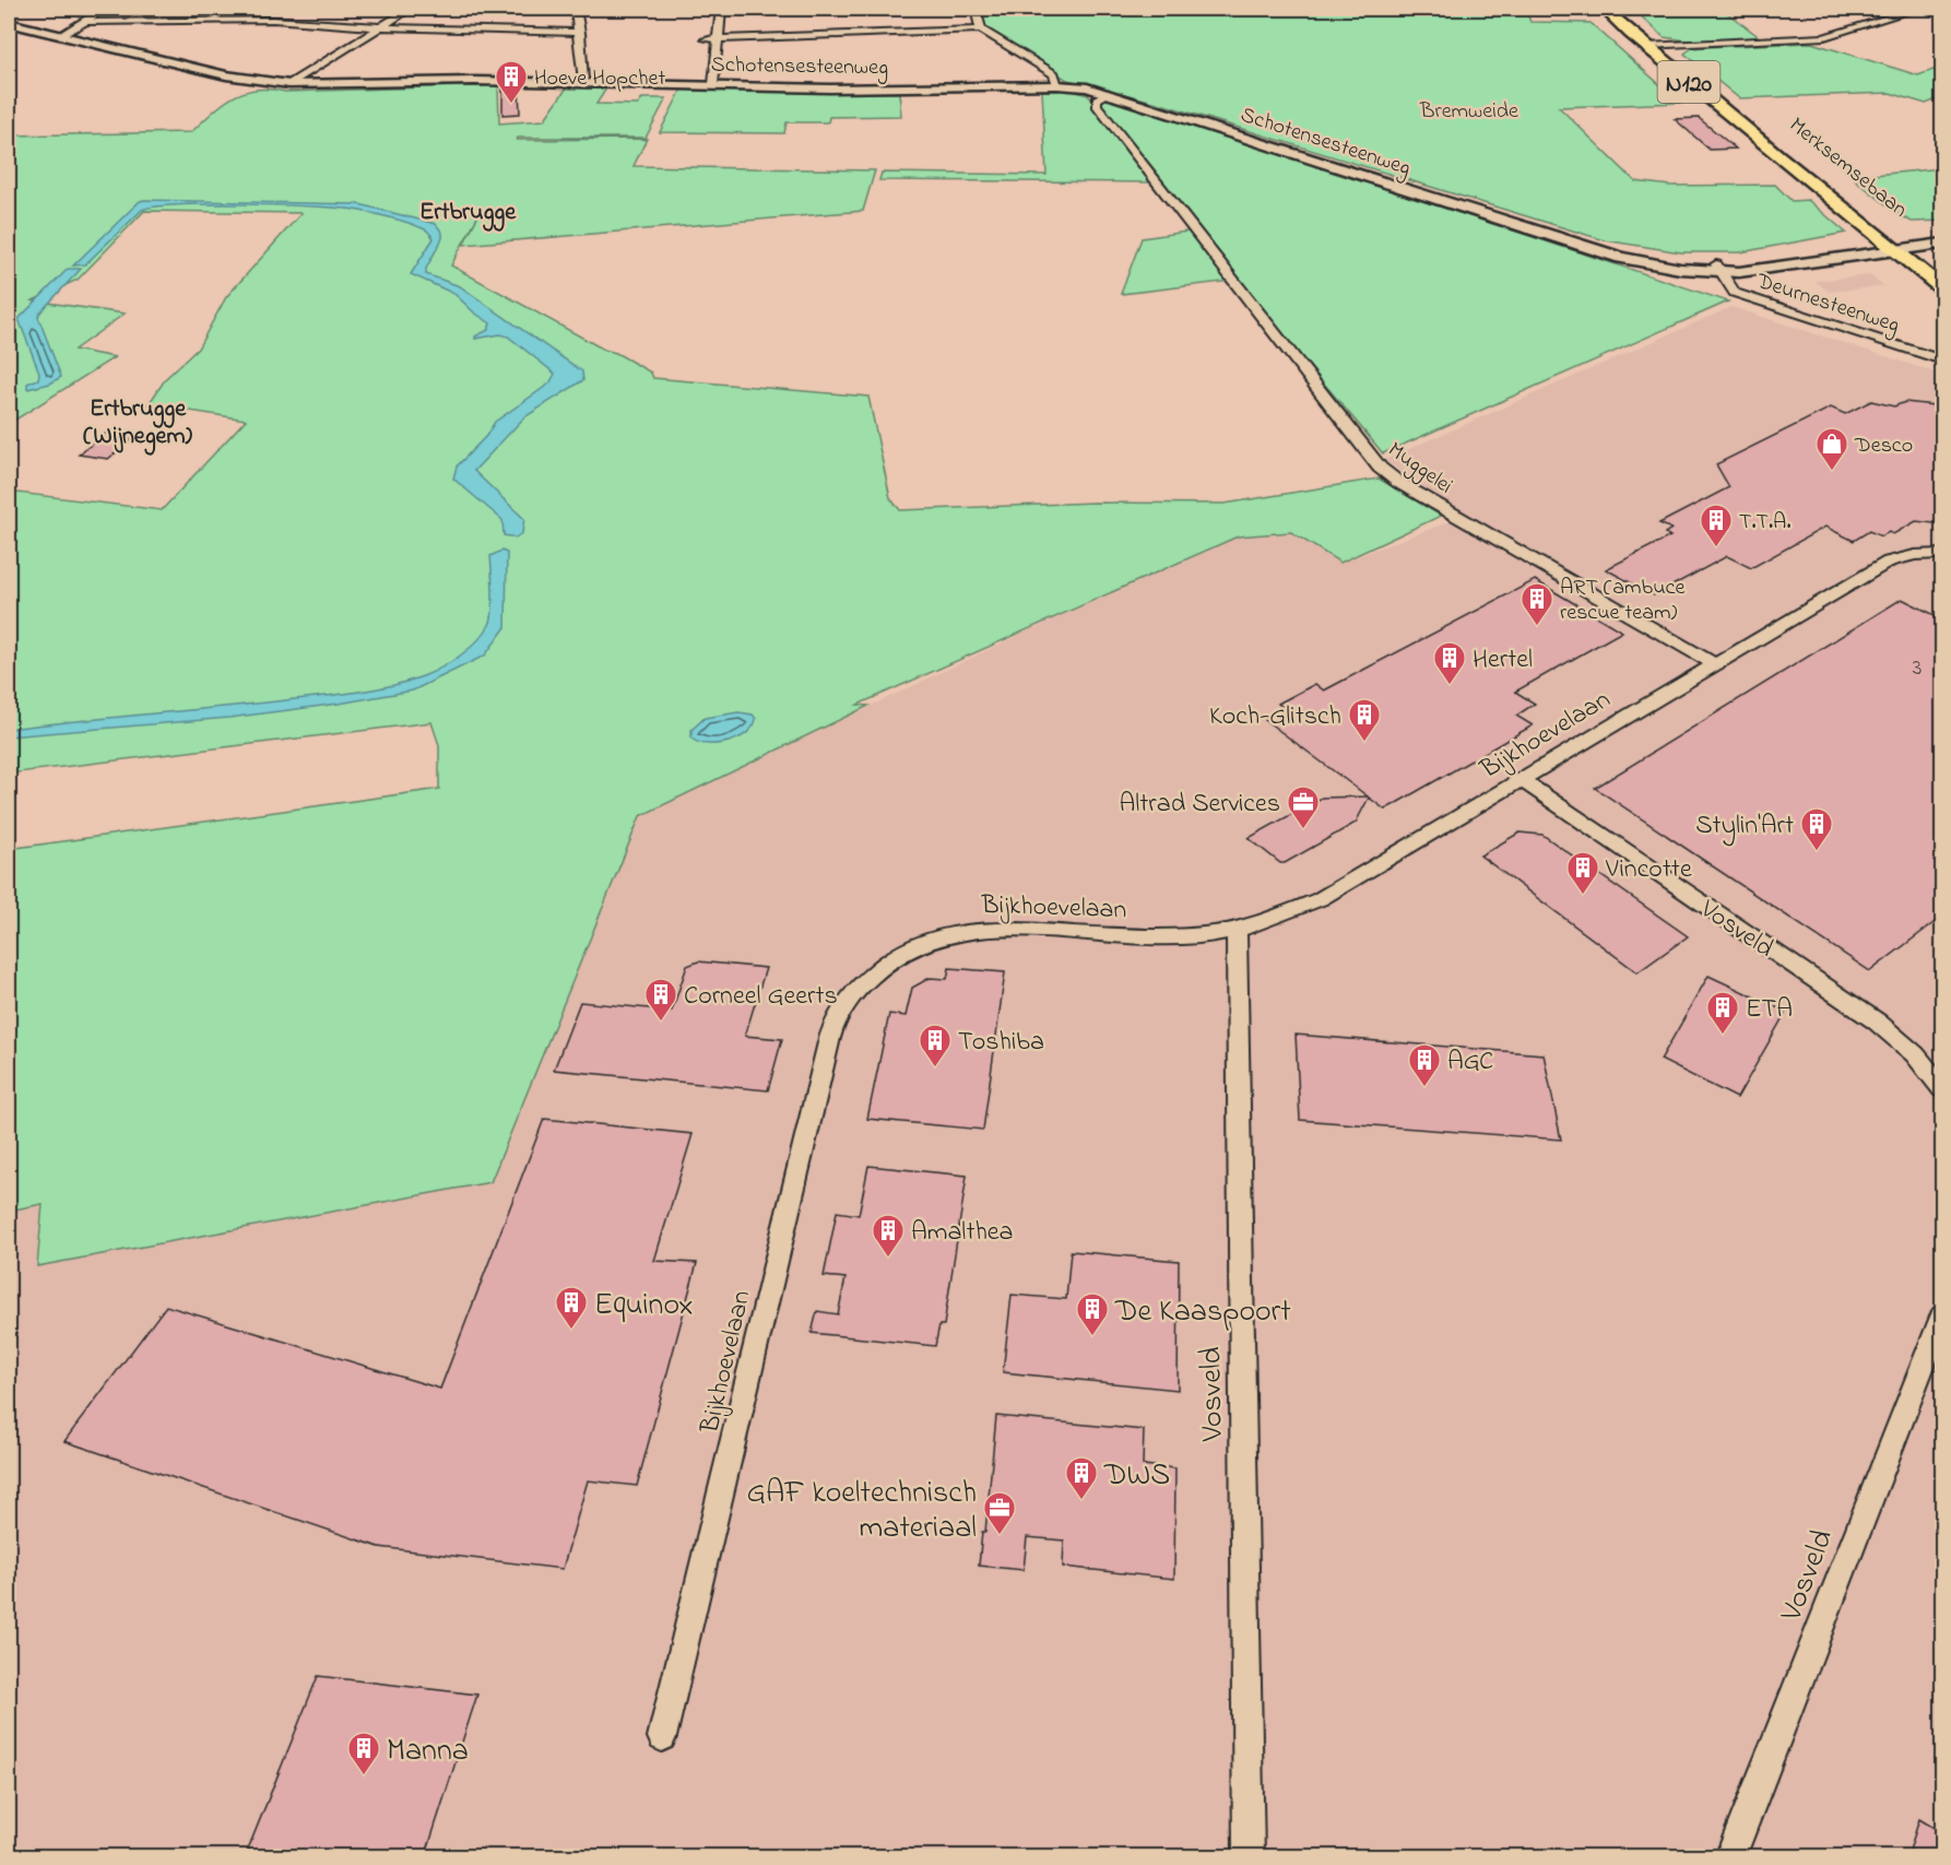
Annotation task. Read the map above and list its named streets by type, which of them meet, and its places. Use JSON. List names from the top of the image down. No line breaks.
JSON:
{"streets":{"main road":["N120","Merksemsebaan"],"street":["Schotensesteenweg","Deurnesteenweg","Muggelei","Bijkhoevelaan","Vosveld"]},"crossings":[["Schotensesteenweg","Deurnesteenweg"],["Schotensesteenweg","Muggelei"],["N120","Merksemsebaan"],["Merksemsebaan","Deurnesteenweg"],["Muggelei","Bijkhoevelaan"],["Bijkhoevelaan","Vosveld"]],"districts":["Ertbrugge","Ertbrugge (Wijnegem)"],"parks":["Bremweide"],"places":{"building":["Hoeve Hopchet","T.T.A.","ART (ambuce rescue team)","Hertel","Koch-Glitsch","Stylin'Art","Vincotte","Corneel Geerts","ETA","Toshiba","AGC","Amalthea","Equinox","De Kaaspoort","DWS","Manna"],"shop":["Desco"],"office":["Altrad Services","GAF koeltechnisch materiaal"]},"house_numbers":["3"]}
